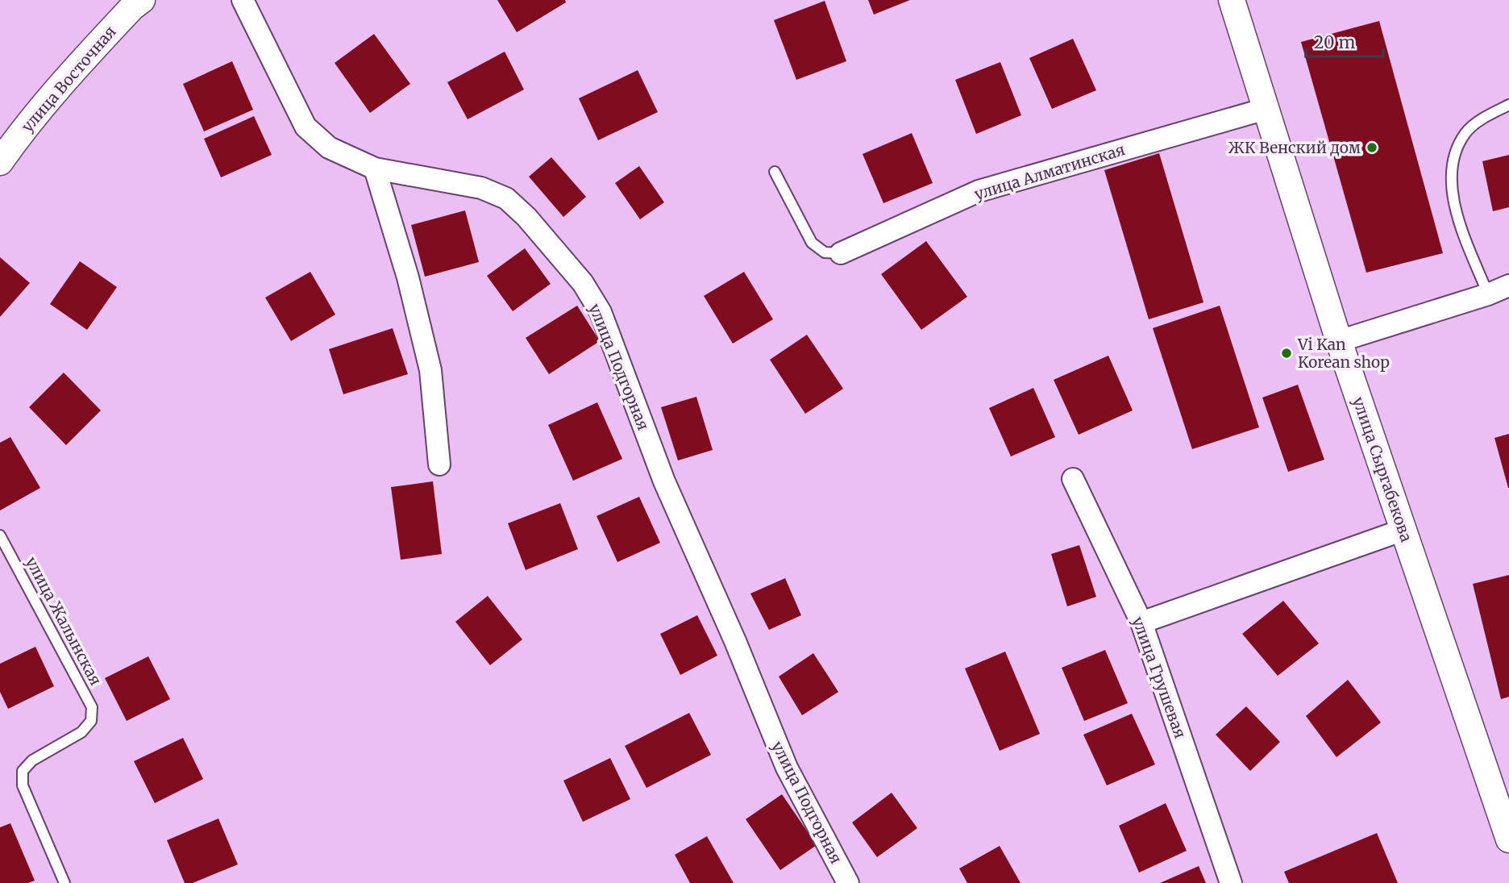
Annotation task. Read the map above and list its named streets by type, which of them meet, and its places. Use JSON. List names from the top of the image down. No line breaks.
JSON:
{"streets":{"street":["улица Восточная","улица Алматинская","улица Подгорная","улица Сыргабекова","улица Грушевая"],"lane":["улица Жалынская"]},"crossings":[["улица Алматинская","улица Сыргабекова"]],"places":["ЖК Венский дом","Vi Kan Korean shop"],"scale_bar":"20 m"}
